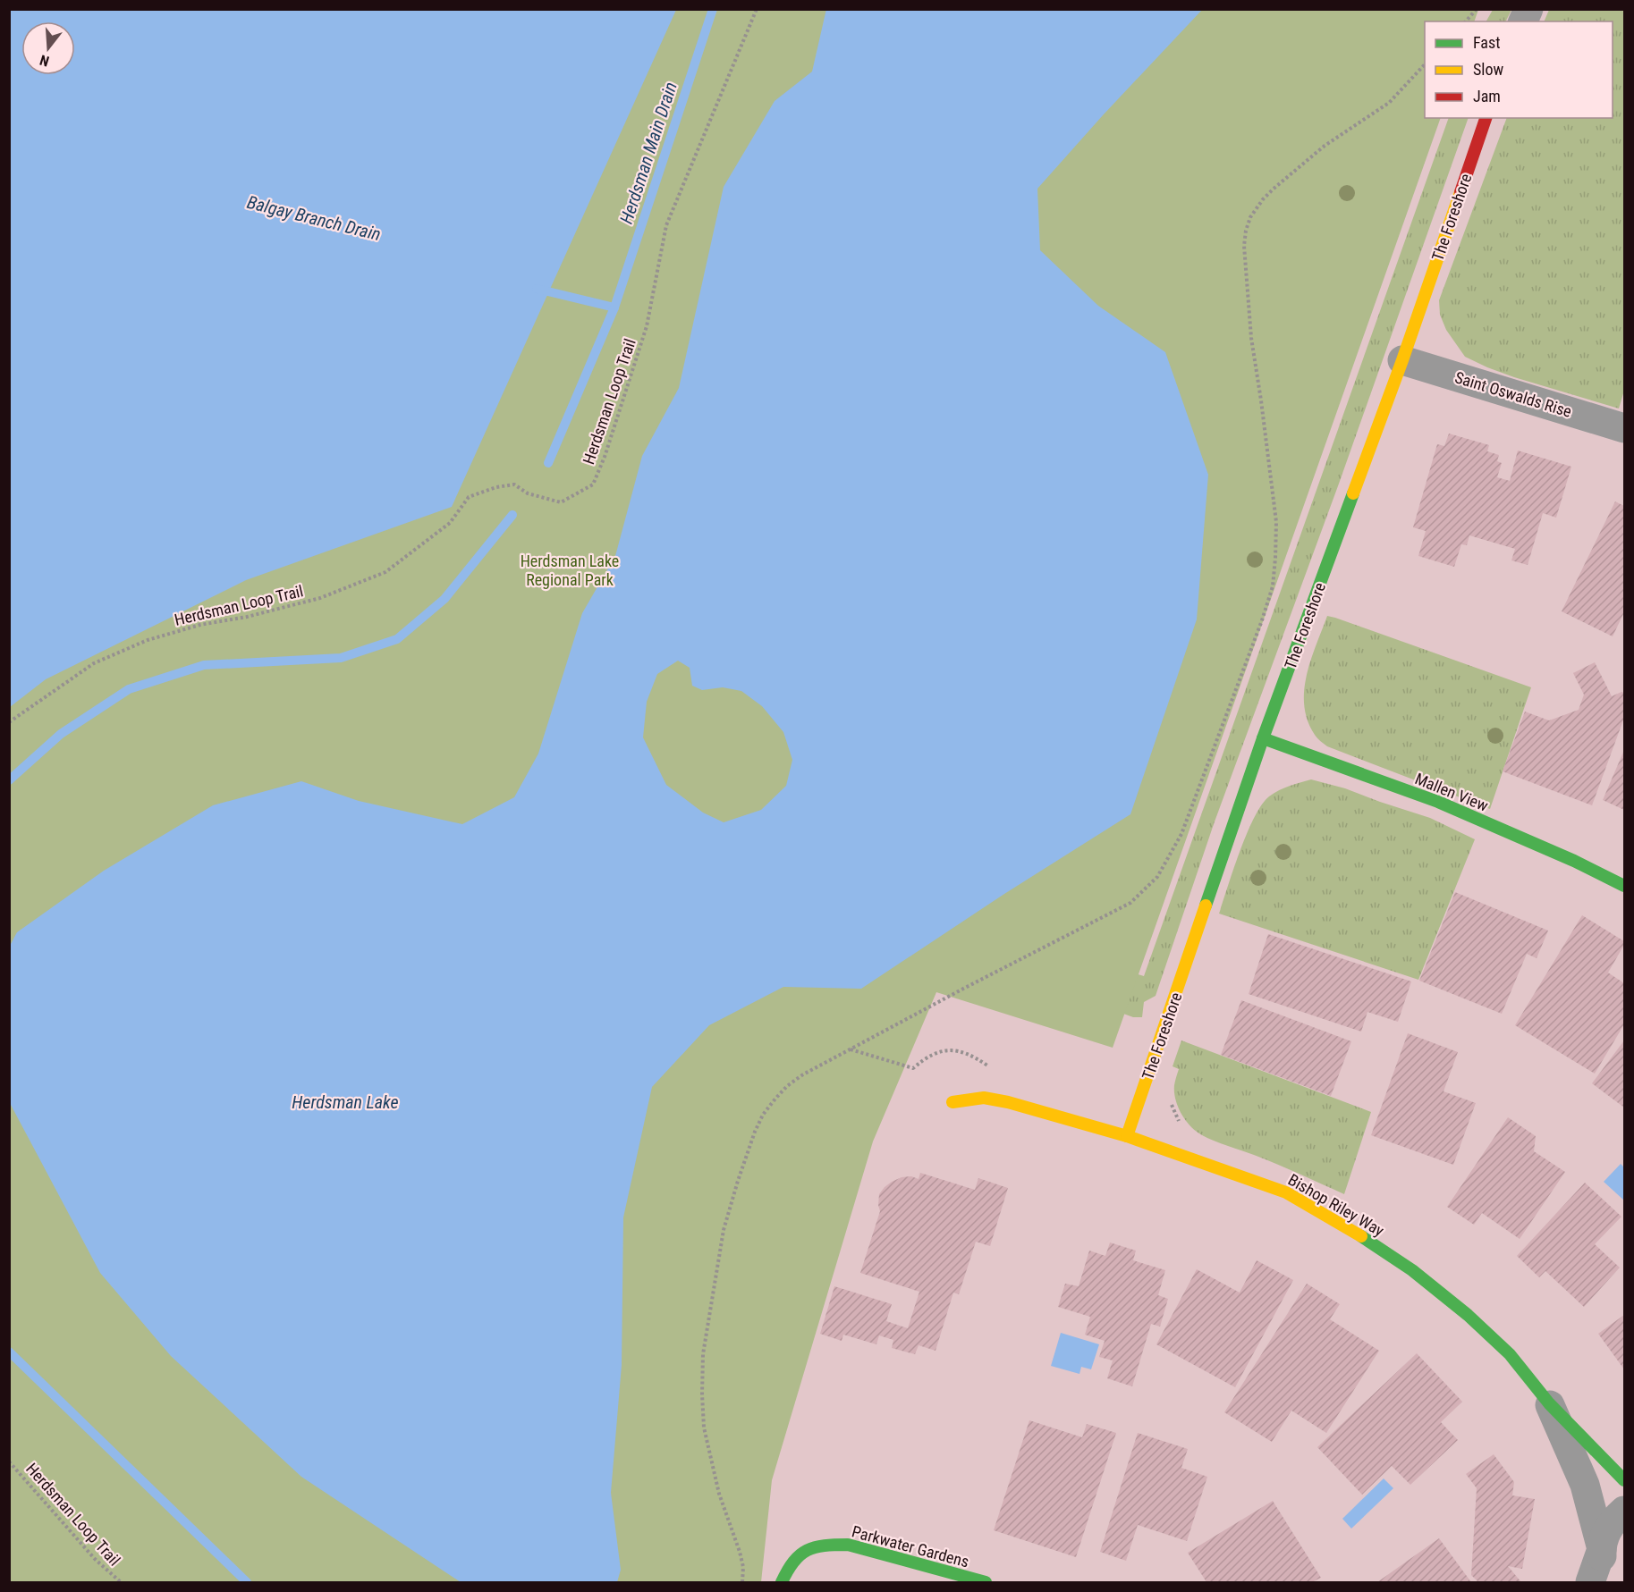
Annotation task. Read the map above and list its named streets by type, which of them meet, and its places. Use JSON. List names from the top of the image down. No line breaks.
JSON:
{"streets":{"street":["The Foreshore","Saint Oswalds Rise","Mallen View","Bishop Riley Way","Parkwater Gardens"],"path":["Herdsman Loop Trail"]},"crossings":[["The Foreshore","Saint Oswalds Rise"],["The Foreshore","Mallen View"],["The Foreshore","Bishop Riley Way"]],"water":["Herdsman Main Drain","Balgay Branch Drain","Herdsman Lake"],"parks":["Herdsman Lake Regional Park"],"legend":["Fast","Slow","Jam"],"north":"bottom"}
